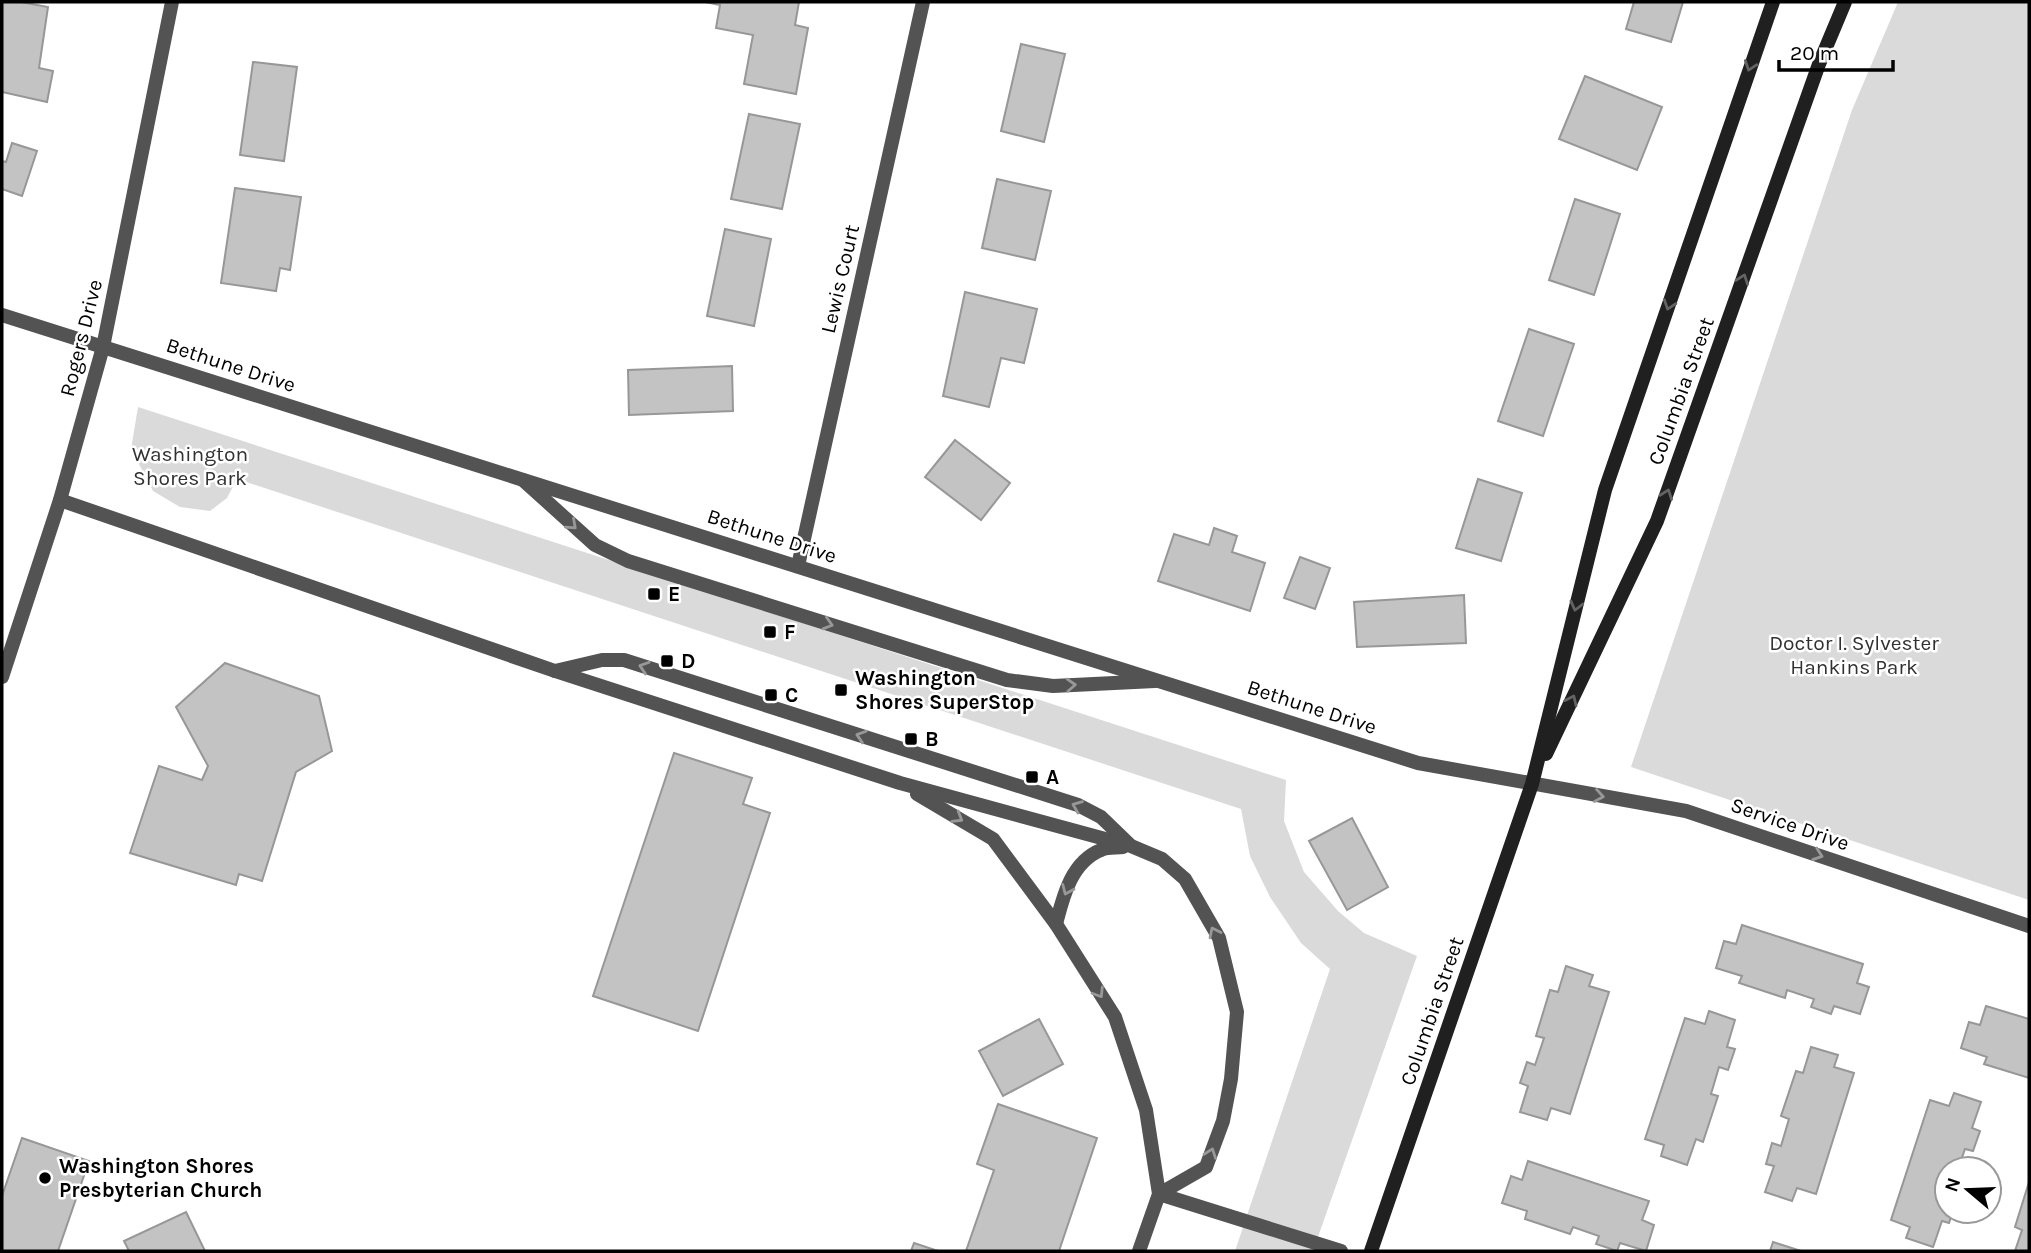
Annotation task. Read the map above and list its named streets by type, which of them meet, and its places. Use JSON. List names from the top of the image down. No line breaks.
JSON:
{"streets":{"street":["Lewis Court","Rogers Drive","Bethune Drive","Columbia Street","Service Drive"]},"crossings":[["Lewis Court","Bethune Drive"],["Rogers Drive","Bethune Drive"],["Bethune Drive","Columbia Street"],["Bethune Drive","Service Drive"],["Columbia Street","Service Drive"]],"one_way":["Service Drive"],"parks":["Washington Shores Park","Doctor I. Sylvester Hankins Park"],"places":{"transit":["E","F","D","Washington Shores SuperStop","C","B","A"],"other":["Washington Shores Presbyterian Church"]},"scale_bar":"20 m","north":"left"}
